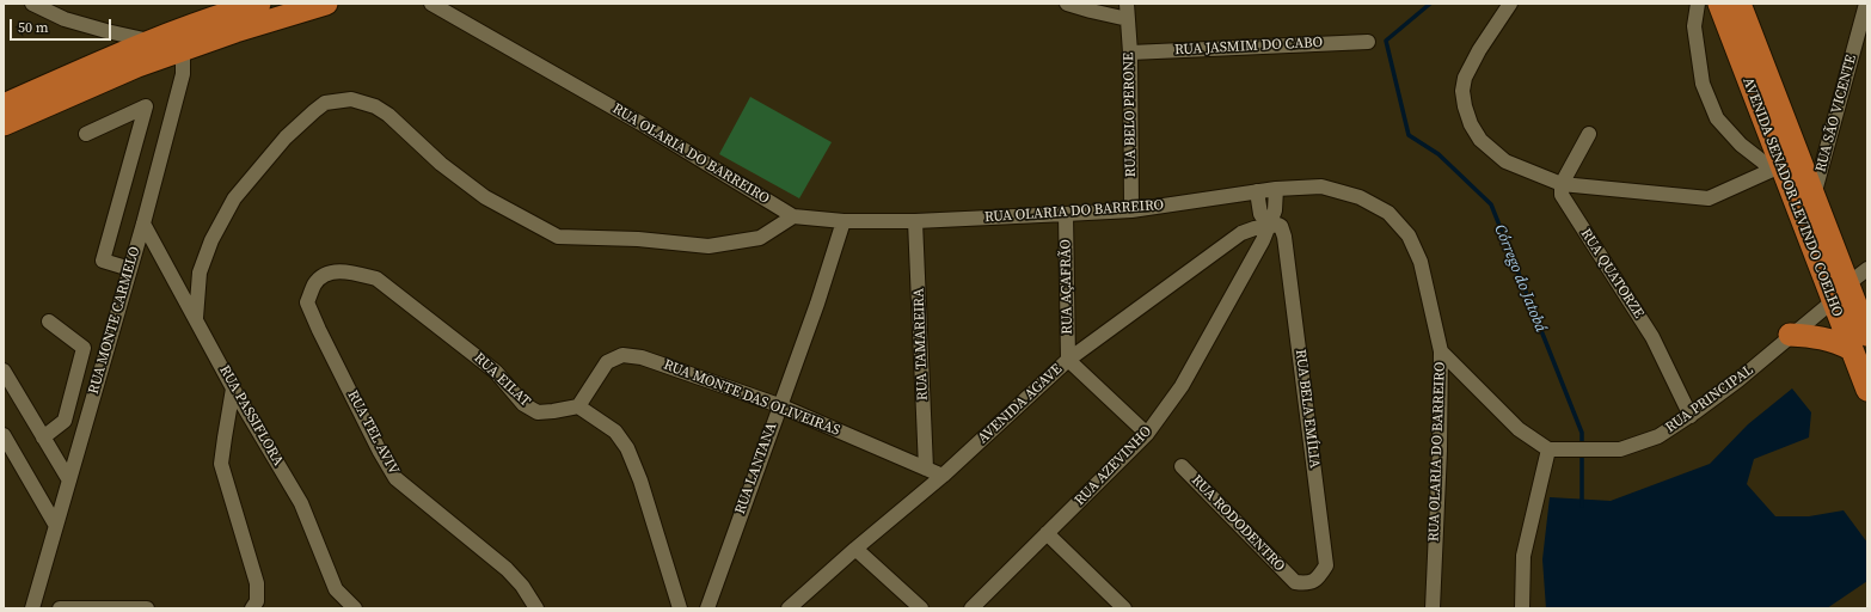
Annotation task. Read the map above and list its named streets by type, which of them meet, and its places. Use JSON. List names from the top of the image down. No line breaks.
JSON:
{"streets":{"main road":["AVENIDA SENADOR LEVINDO COELHO"],"street":["RUA JASMIM DO CABO","RUA SÃO VICENTE","RUA BELO PERONE","RUA OLARIA DO BARREIRO","RUA QUATORZE","RUA AÇAFRÃO","RUA MONTE CARMELO","RUA TAMAREIRA","RUA EILAT","RUA MONTE DAS OLIVEIRAS","RUA PRINCIPAL","AVENIDA AGAVE","RUA BELA EMÍLIA","RUA PASSIFLORA","RUA TEL AVIV","RUA AZEVINHO","RUA LANTANA","RUA RODODENTRO"]},"crossings":[["RUA JASMIM DO CABO","RUA BELO PERONE"],["RUA SÃO VICENTE","AVENIDA SENADOR LEVINDO COELHO"],["RUA BELO PERONE","RUA OLARIA DO BARREIRO"],["RUA OLARIA DO BARREIRO","RUA AÇAFRÃO"],["RUA OLARIA DO BARREIRO","RUA TAMAREIRA"],["RUA OLARIA DO BARREIRO","RUA AZEVINHO"],["RUA OLARIA DO BARREIRO","RUA LANTANA"],["AVENIDA SENADOR LEVINDO COELHO","RUA PRINCIPAL"],["RUA QUATORZE","RUA PRINCIPAL"],["RUA AÇAFRÃO","AVENIDA AGAVE"],["RUA MONTE CARMELO","RUA PASSIFLORA"],["RUA TAMAREIRA","RUA MONTE DAS OLIVEIRAS"],["RUA EILAT","RUA MONTE DAS OLIVEIRAS"],["RUA EILAT","RUA TEL AVIV"],["RUA MONTE DAS OLIVEIRAS","AVENIDA AGAVE"],["RUA MONTE DAS OLIVEIRAS","RUA LANTANA"],["AVENIDA AGAVE","RUA BELA EMÍLIA"],["AVENIDA AGAVE","RUA AZEVINHO"],["RUA BELA EMÍLIA","RUA AZEVINHO"],["RUA BELA EMÍLIA","RUA RODODENTRO"]],"water":["Córrego do Jatobá"],"scale_bar":"50 m"}
